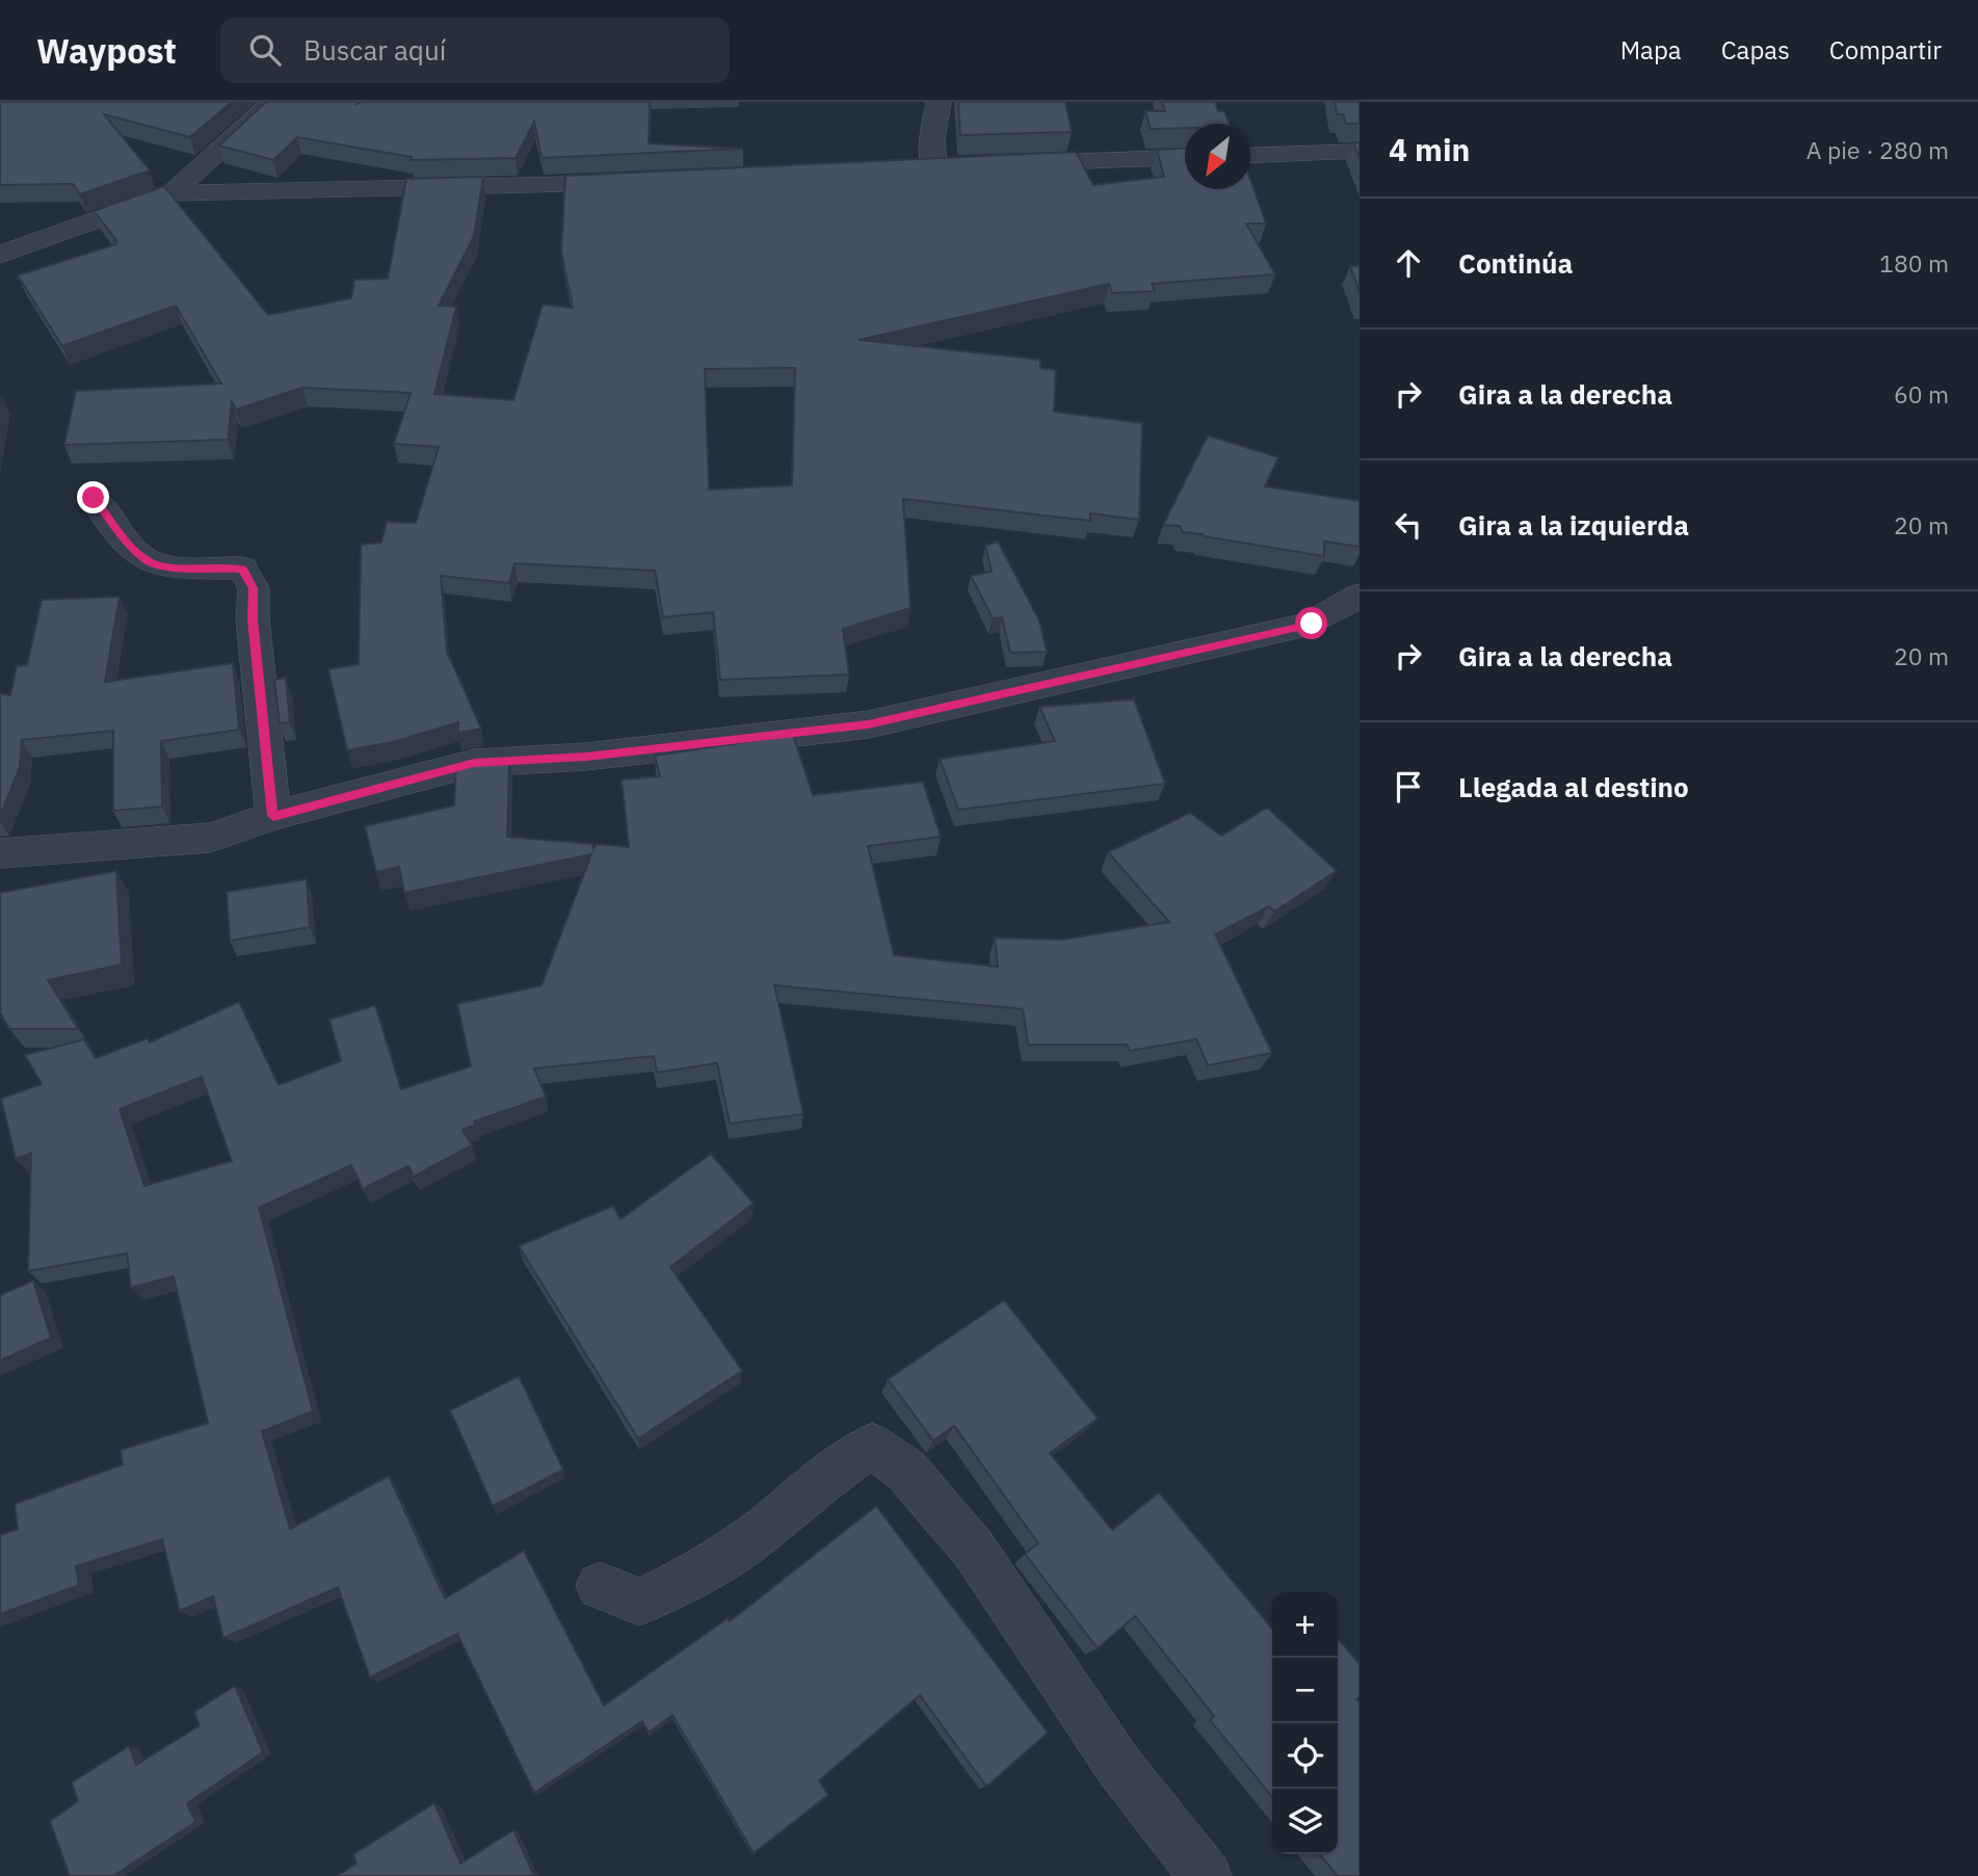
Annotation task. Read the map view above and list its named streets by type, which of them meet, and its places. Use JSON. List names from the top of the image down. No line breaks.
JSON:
{"north":"bottom left","page":{"header":"Waypost","search":"Buscar aquí","nav":["Mapa","Capas","Compartir"],"heading":["4 min","A pie · 280 m"],"list":[["Continúa","180 m"],["Gira a la derecha","60 m"],["Gira a la izquierda","20 m"],["Gira a la derecha","20 m"],"Llegada al destino"],"map_buttons":["+","−"]}}
